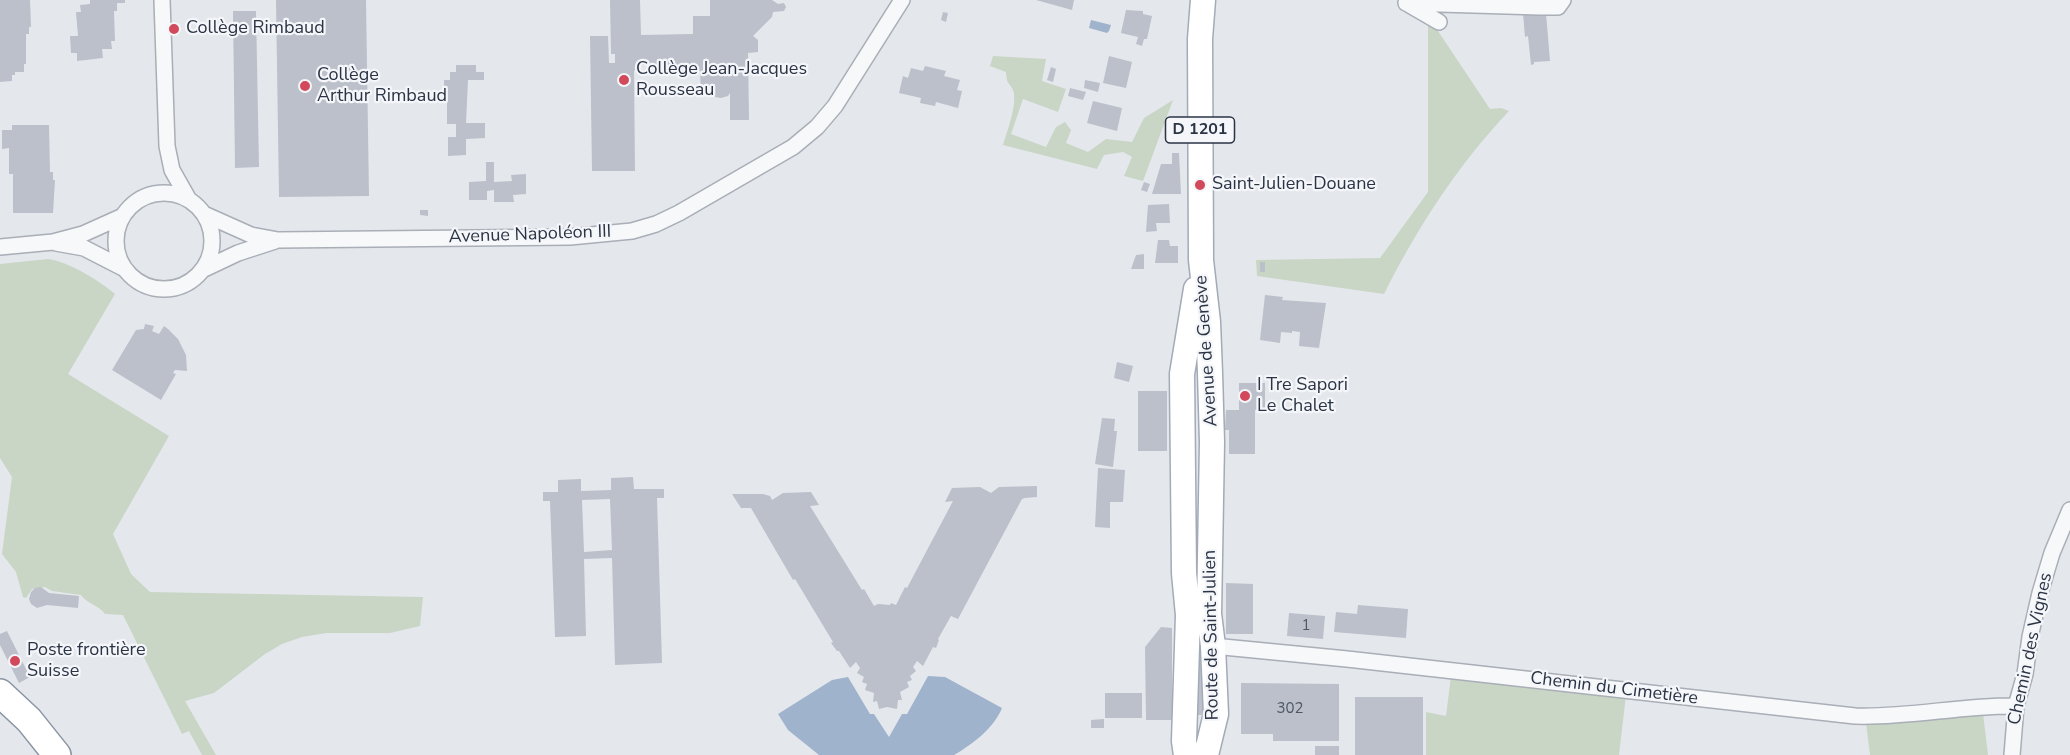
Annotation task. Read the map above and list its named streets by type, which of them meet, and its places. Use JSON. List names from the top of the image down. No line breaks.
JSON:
{"streets":{"main road":["D 1201","Avenue de Genève","Route de Saint-Julien"],"street":["Avenue Napoléon III","Chemin des Vignes","Chemin du Cimetière"]},"crossings":[["Avenue de Genève","Route de Saint-Julien"],["Route de Saint-Julien","Chemin du Cimetière"],["Chemin des Vignes","Chemin du Cimetière"]],"places":["Collège Rimbaud","Collège Jean-Jacques Rousseau","Collège Arthur Rimbaud","Saint-Julien-Douane","I Tre Sapori Le Chalet","Poste frontière Suisse"],"house_numbers":["1","302"]}
